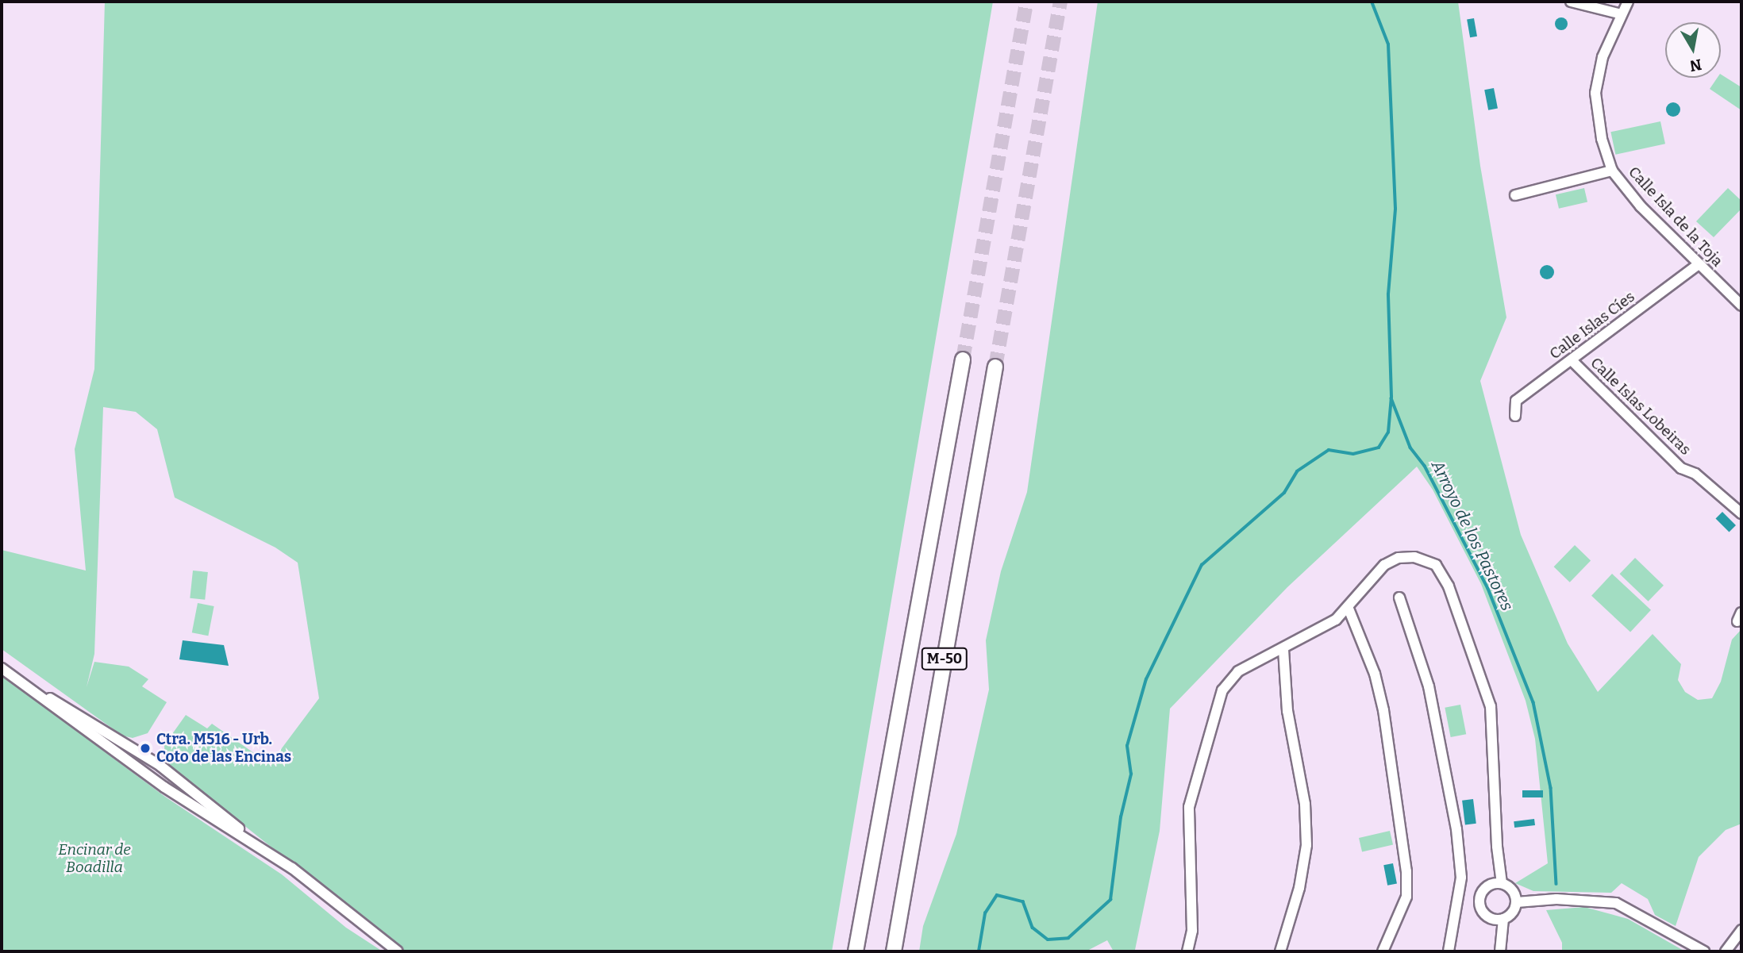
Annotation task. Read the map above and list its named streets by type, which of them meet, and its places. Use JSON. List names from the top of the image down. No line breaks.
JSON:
{"streets":{"highway":["M-50"],"street":["Calle Isla de la Toja","Calle Islas Cíes","Calle Islas Lobeiras"]},"crossings":[["Calle Isla de la Toja","Calle Islas Cíes"],["Calle Islas Cíes","Calle Islas Lobeiras"]],"water":["Arroyo de los Pastores"],"parks":["Encinar de Boadilla"],"places":["Ctra. M516 - Urb. Coto de las Encinas"],"north":"bottom"}
